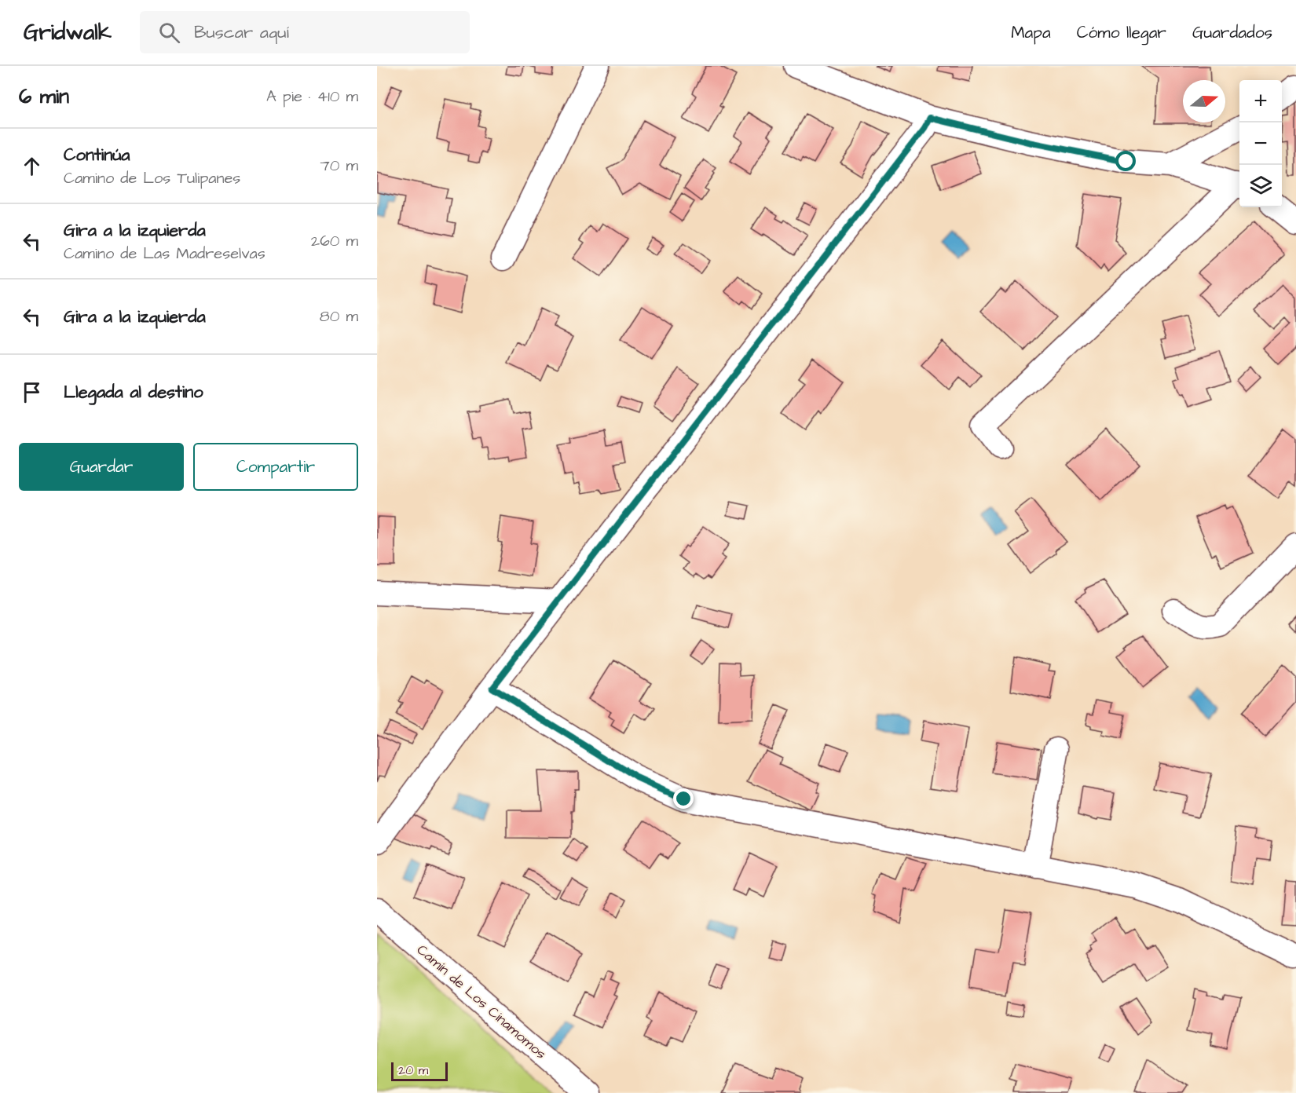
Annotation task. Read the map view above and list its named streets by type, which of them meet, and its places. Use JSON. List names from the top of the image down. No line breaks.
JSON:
{"streets":{"street":["Camín de Los Cinamomos"]},"scale_bar":"20 m","north":"right","page":{"header":"Gridwalk","search":"Buscar aquí","nav":["Mapa","Cómo llegar","Guardados"],"heading":["6 min","A pie · 410 m"],"map_buttons":["+","−"],"list":[["Continúa","Camino de Los Tulipanes","70 m"],["Gira a la izquierda","Camino de Las Madreselvas","260 m"],["Gira a la izquierda","80 m"],"Llegada al destino"],"buttons":["Guardar","Compartir"],"scale":"20 m"}}
